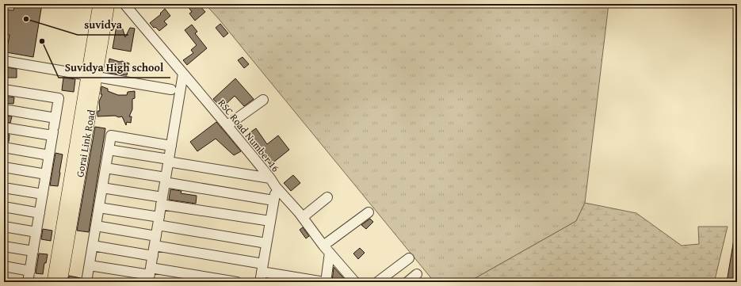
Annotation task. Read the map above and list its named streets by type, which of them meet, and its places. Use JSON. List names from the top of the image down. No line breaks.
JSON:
{"streets":{"main road":["Gorai Link Road"],"street":["RSC Road Number 16"]},"places":["suvidya","Suvidya High school"]}
